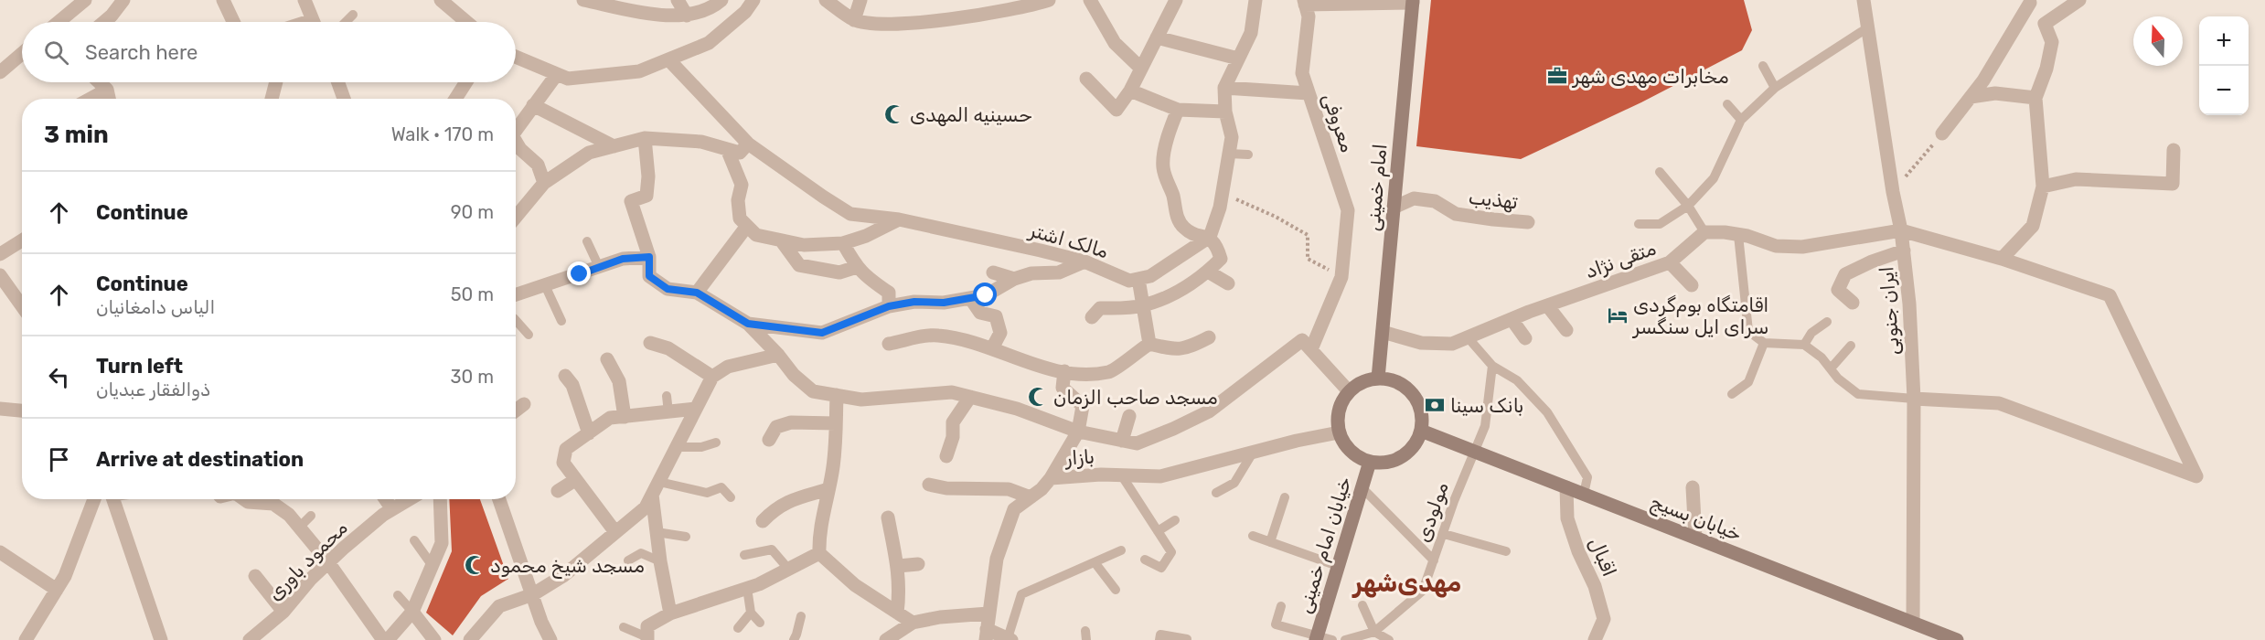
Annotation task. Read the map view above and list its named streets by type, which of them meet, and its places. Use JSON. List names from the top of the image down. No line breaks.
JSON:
{"streets":{"street":["معروفی","امام خمینی","تهذیب","مالک اشتر","متقی نژاد","ایران جنوبی","بازار","خیابان بسیج","خیابان امام خمینی","اقبال","محمود باوری"],"lane":["مولودی"]},"crossings":[["امام خمینی","تهذیب"],["امام خمینی","متقی نژاد"],["امام خمینی","بازار"],["امام خمینی","خیابان بسیج"],["امام خمینی","خیابان امام خمینی"],["ایران جنوبی","خیابان بسیج"],["بازار","خیابان بسیج"],["بازار","خیابان امام خمینی"],["مولودی","خیابان بسیج"],["خیابان بسیج","خیابان امام خمینی"],["خیابان بسیج","اقبال"]],"districts":["مهدی‌شهر"],"places":{"office":["مخابرات مهدی شهر"],"mosque":["حسینیه المهدی","مسجد صاحب الزمان","مسجد شیخ محمود"],"hotel":["اقامتگاه بوم‌گردی سرای ایل سنگسر"],"bank":["بانک سینا"]},"north":"top","page":{"map_buttons":["+","−"],"search":"Search here","heading":["3 min","Walk · 170 m"],"list":[["Continue","90 m"],["Continue","الیاس دامغانیان","50 m"],["Turn left","ذوالفقار عبدیان","30 m"],"Arrive at destination"]}}
